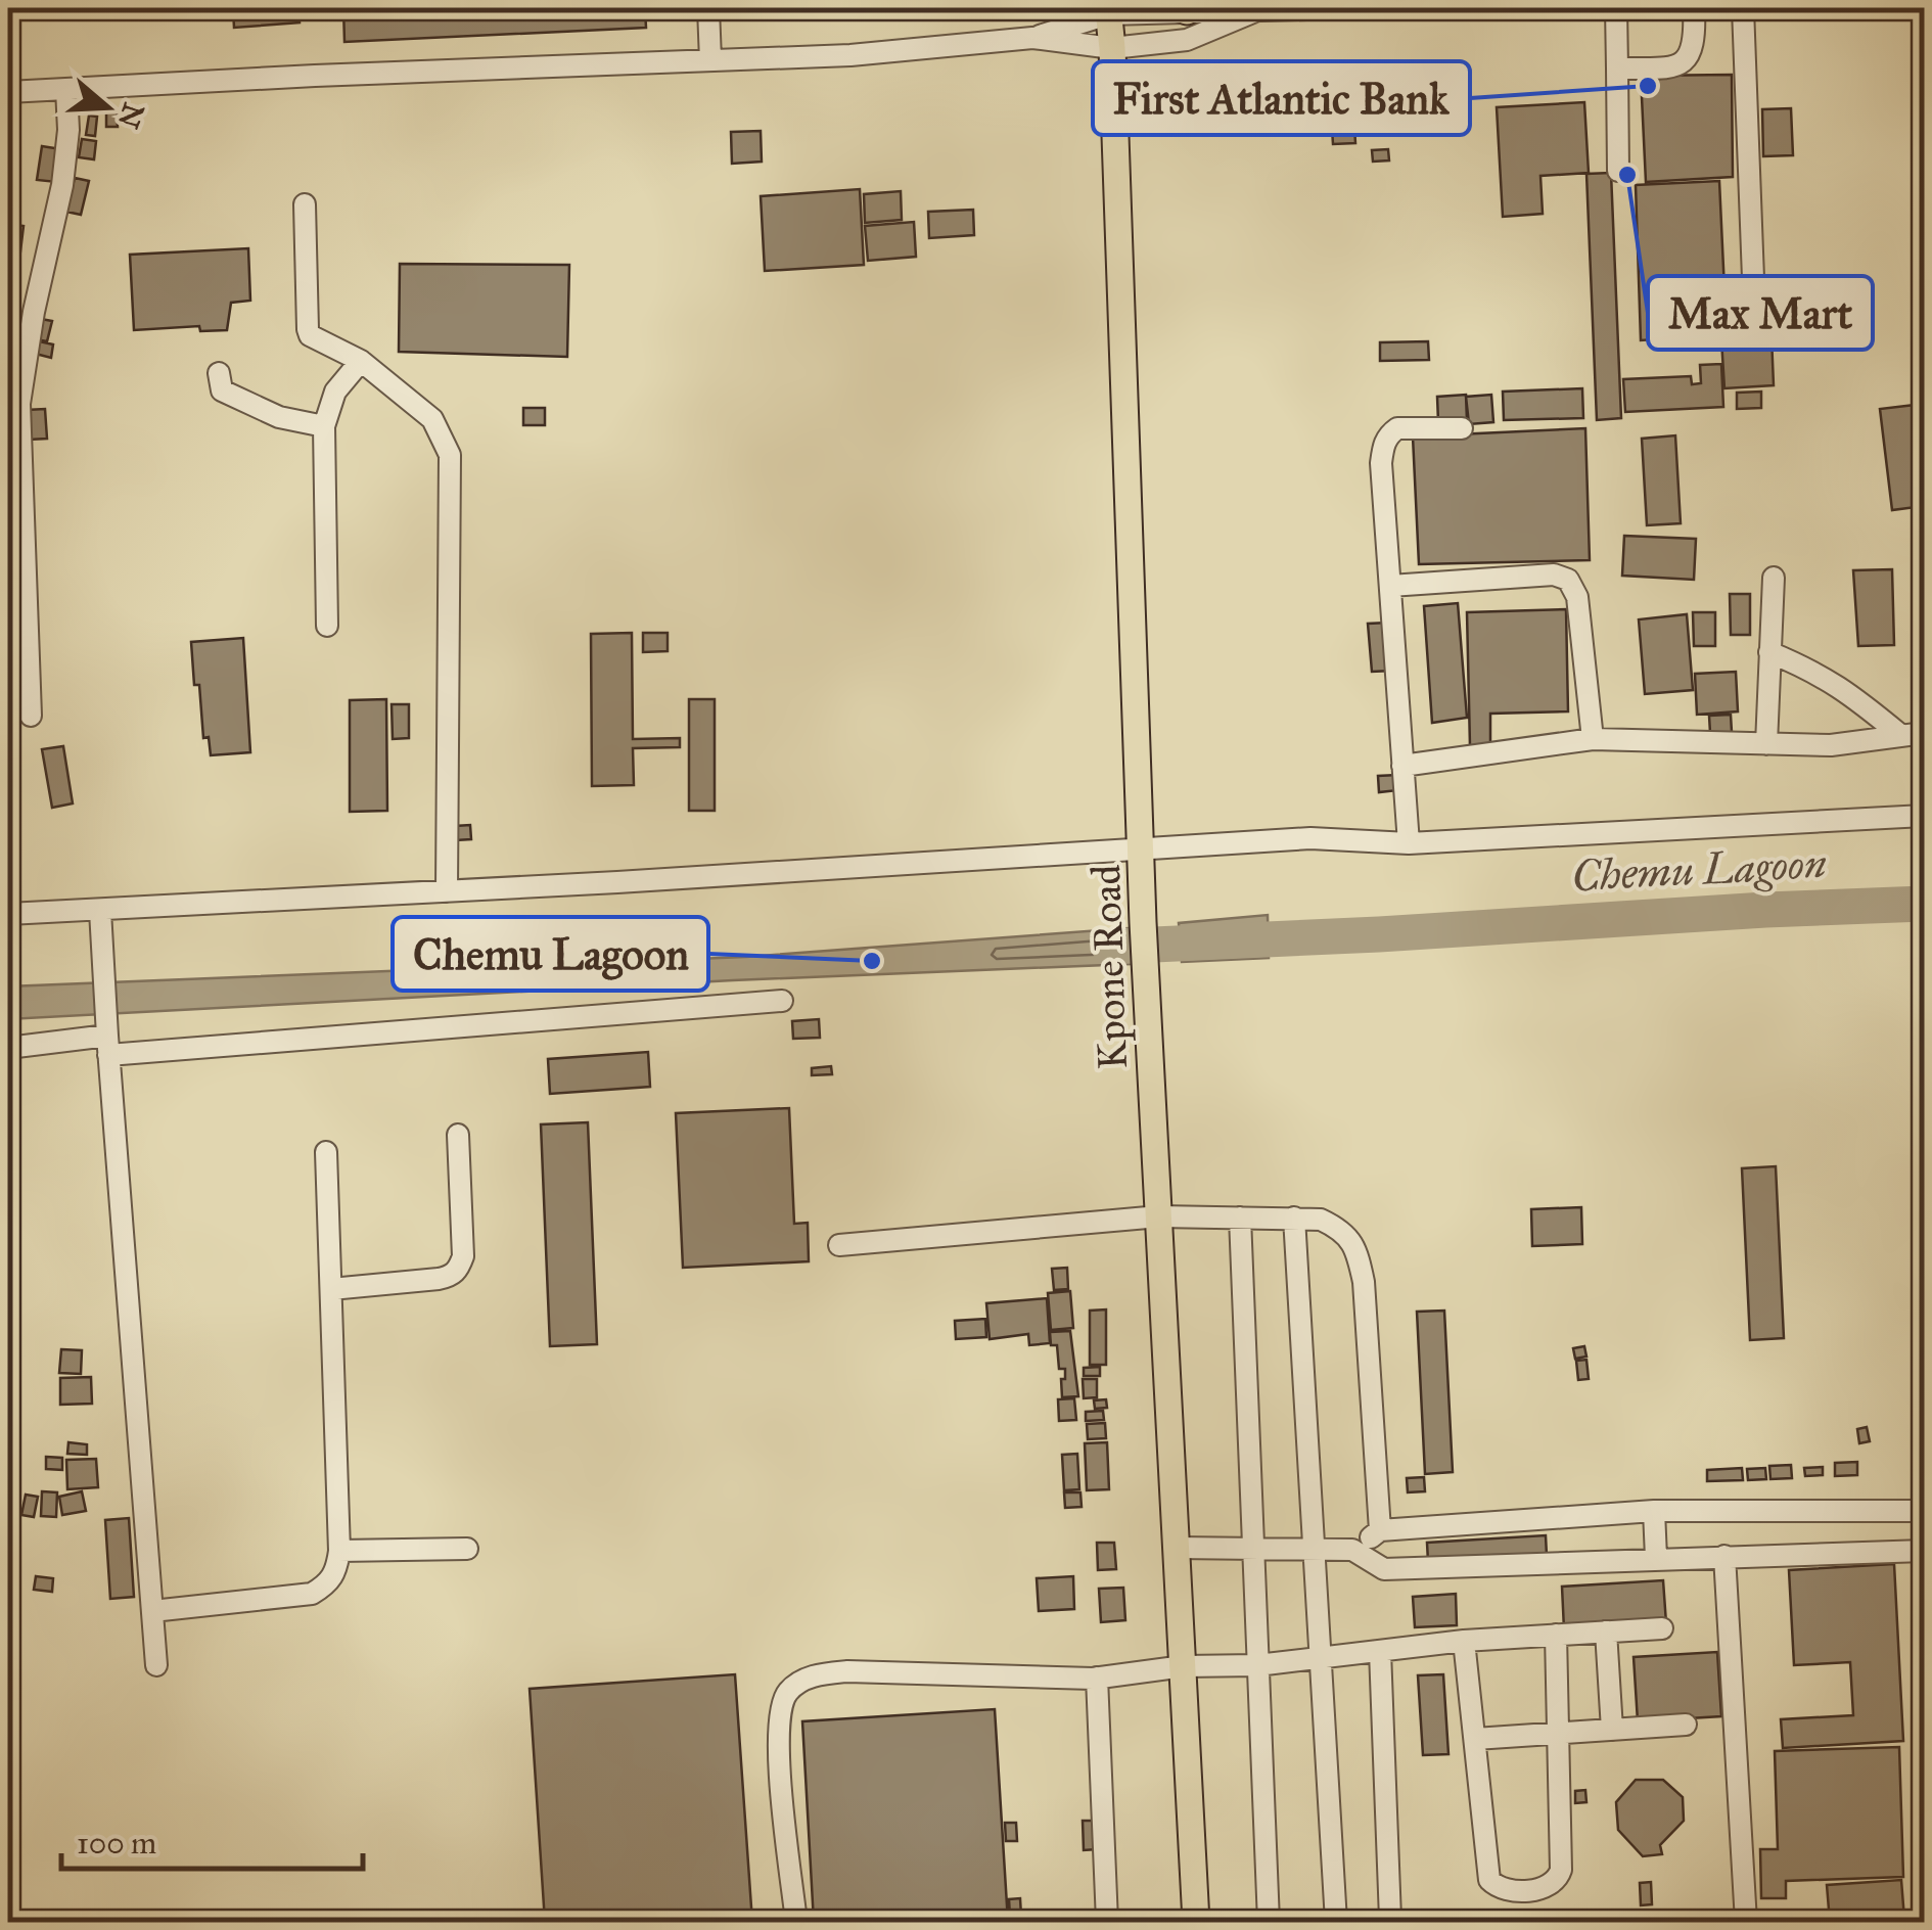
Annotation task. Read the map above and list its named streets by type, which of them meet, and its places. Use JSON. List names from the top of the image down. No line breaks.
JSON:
{"streets":{"main road":["Kpone Road"]},"water":["Chemu Lagoon"],"places":["First Atlantic Bank","Max Mart","Chemu Lagoon"],"scale_bar":"100 m","north":"right"}
